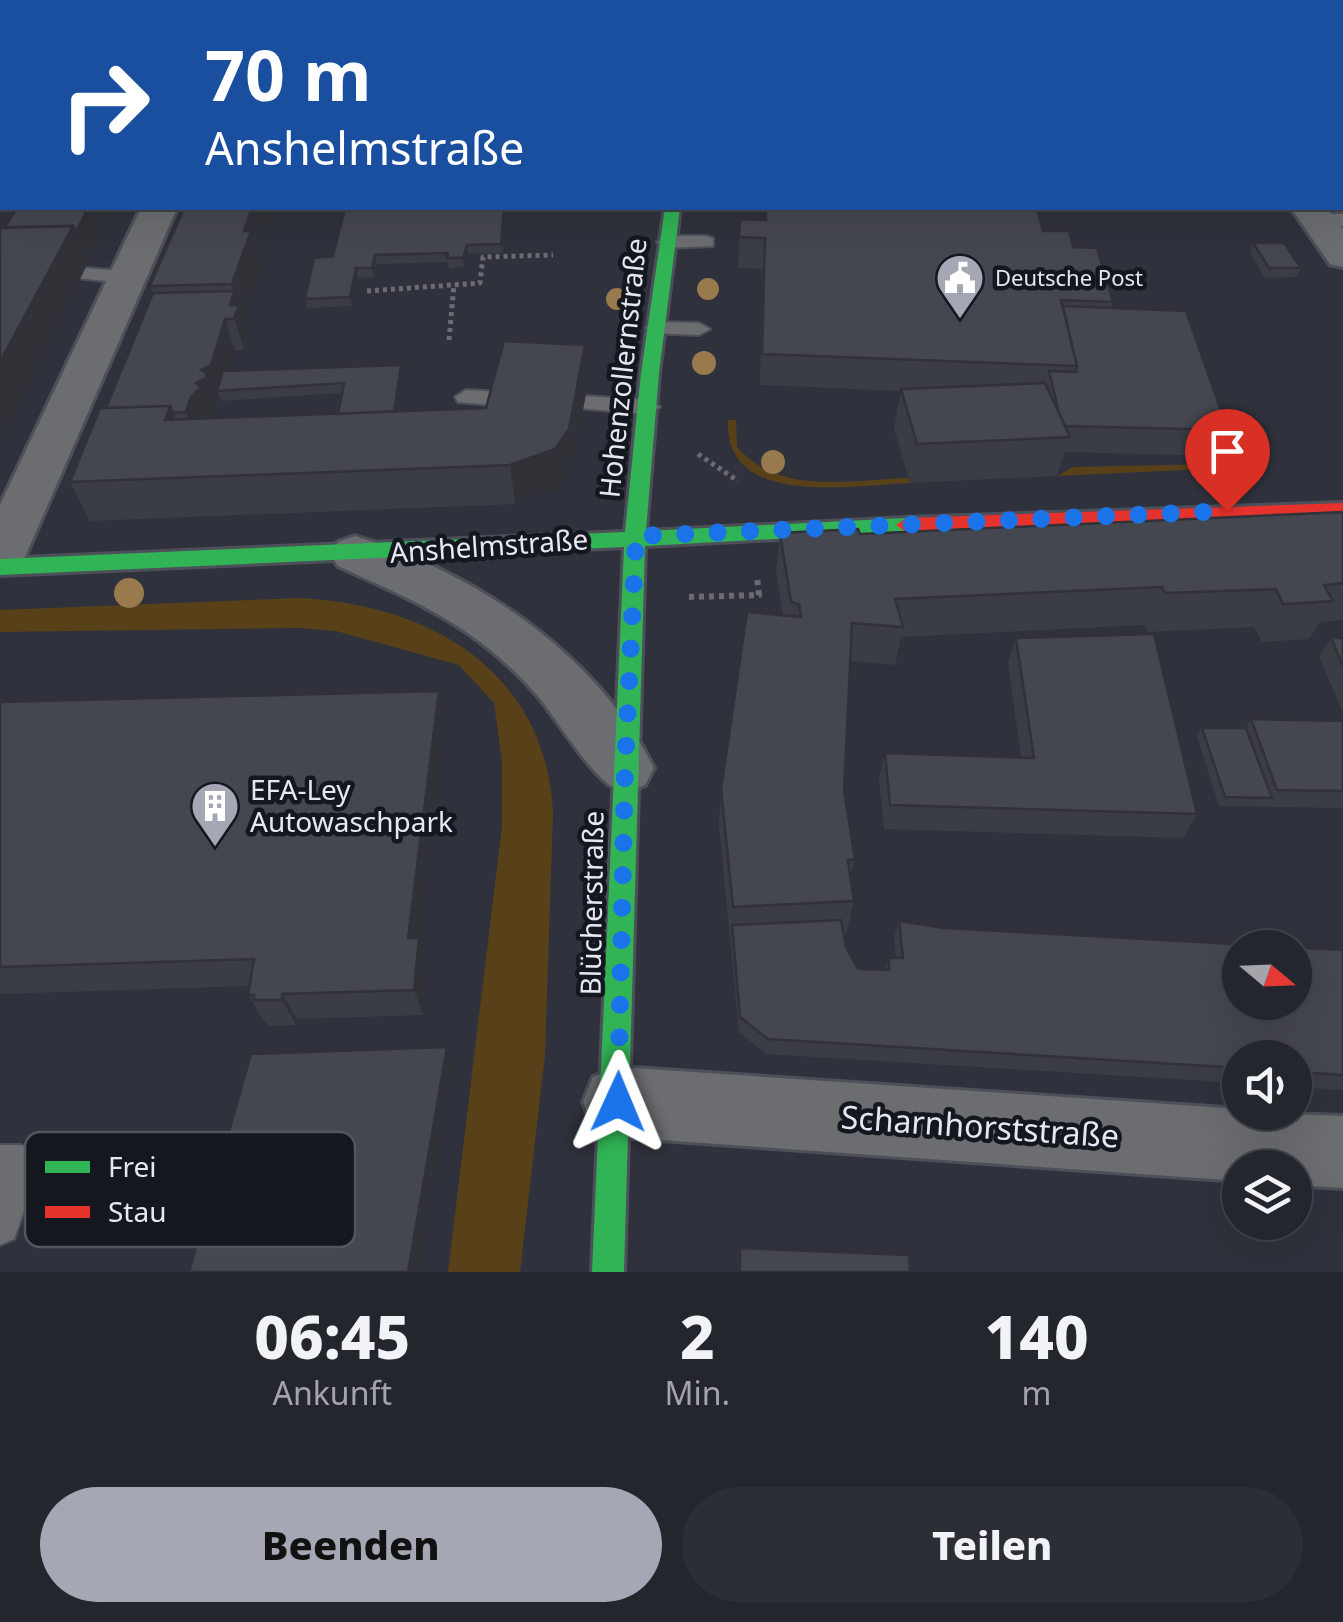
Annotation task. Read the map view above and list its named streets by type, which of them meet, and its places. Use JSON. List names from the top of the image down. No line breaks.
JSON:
{"streets":{"main road":["Hohenzollernstraße","Anshelmstraße","Blücherstraße"],"street":["Scharnhorststraße"]},"crossings":[["Hohenzollernstraße","Anshelmstraße"],["Hohenzollernstraße","Blücherstraße"],["Anshelmstraße","Blücherstraße"],["Blücherstraße","Scharnhorststraße"]],"places":{"public building":["Deutsche Post"],"building":["EFA-Ley Autowaschpark"]},"legend":["Frei","Stau"],"north":"right","page":{"turn":["70 m","Anshelmstraße"],"eta":["06:45","Ankunft","2","Min.","140","m"],"buttons":["Beenden","Teilen"]}}
